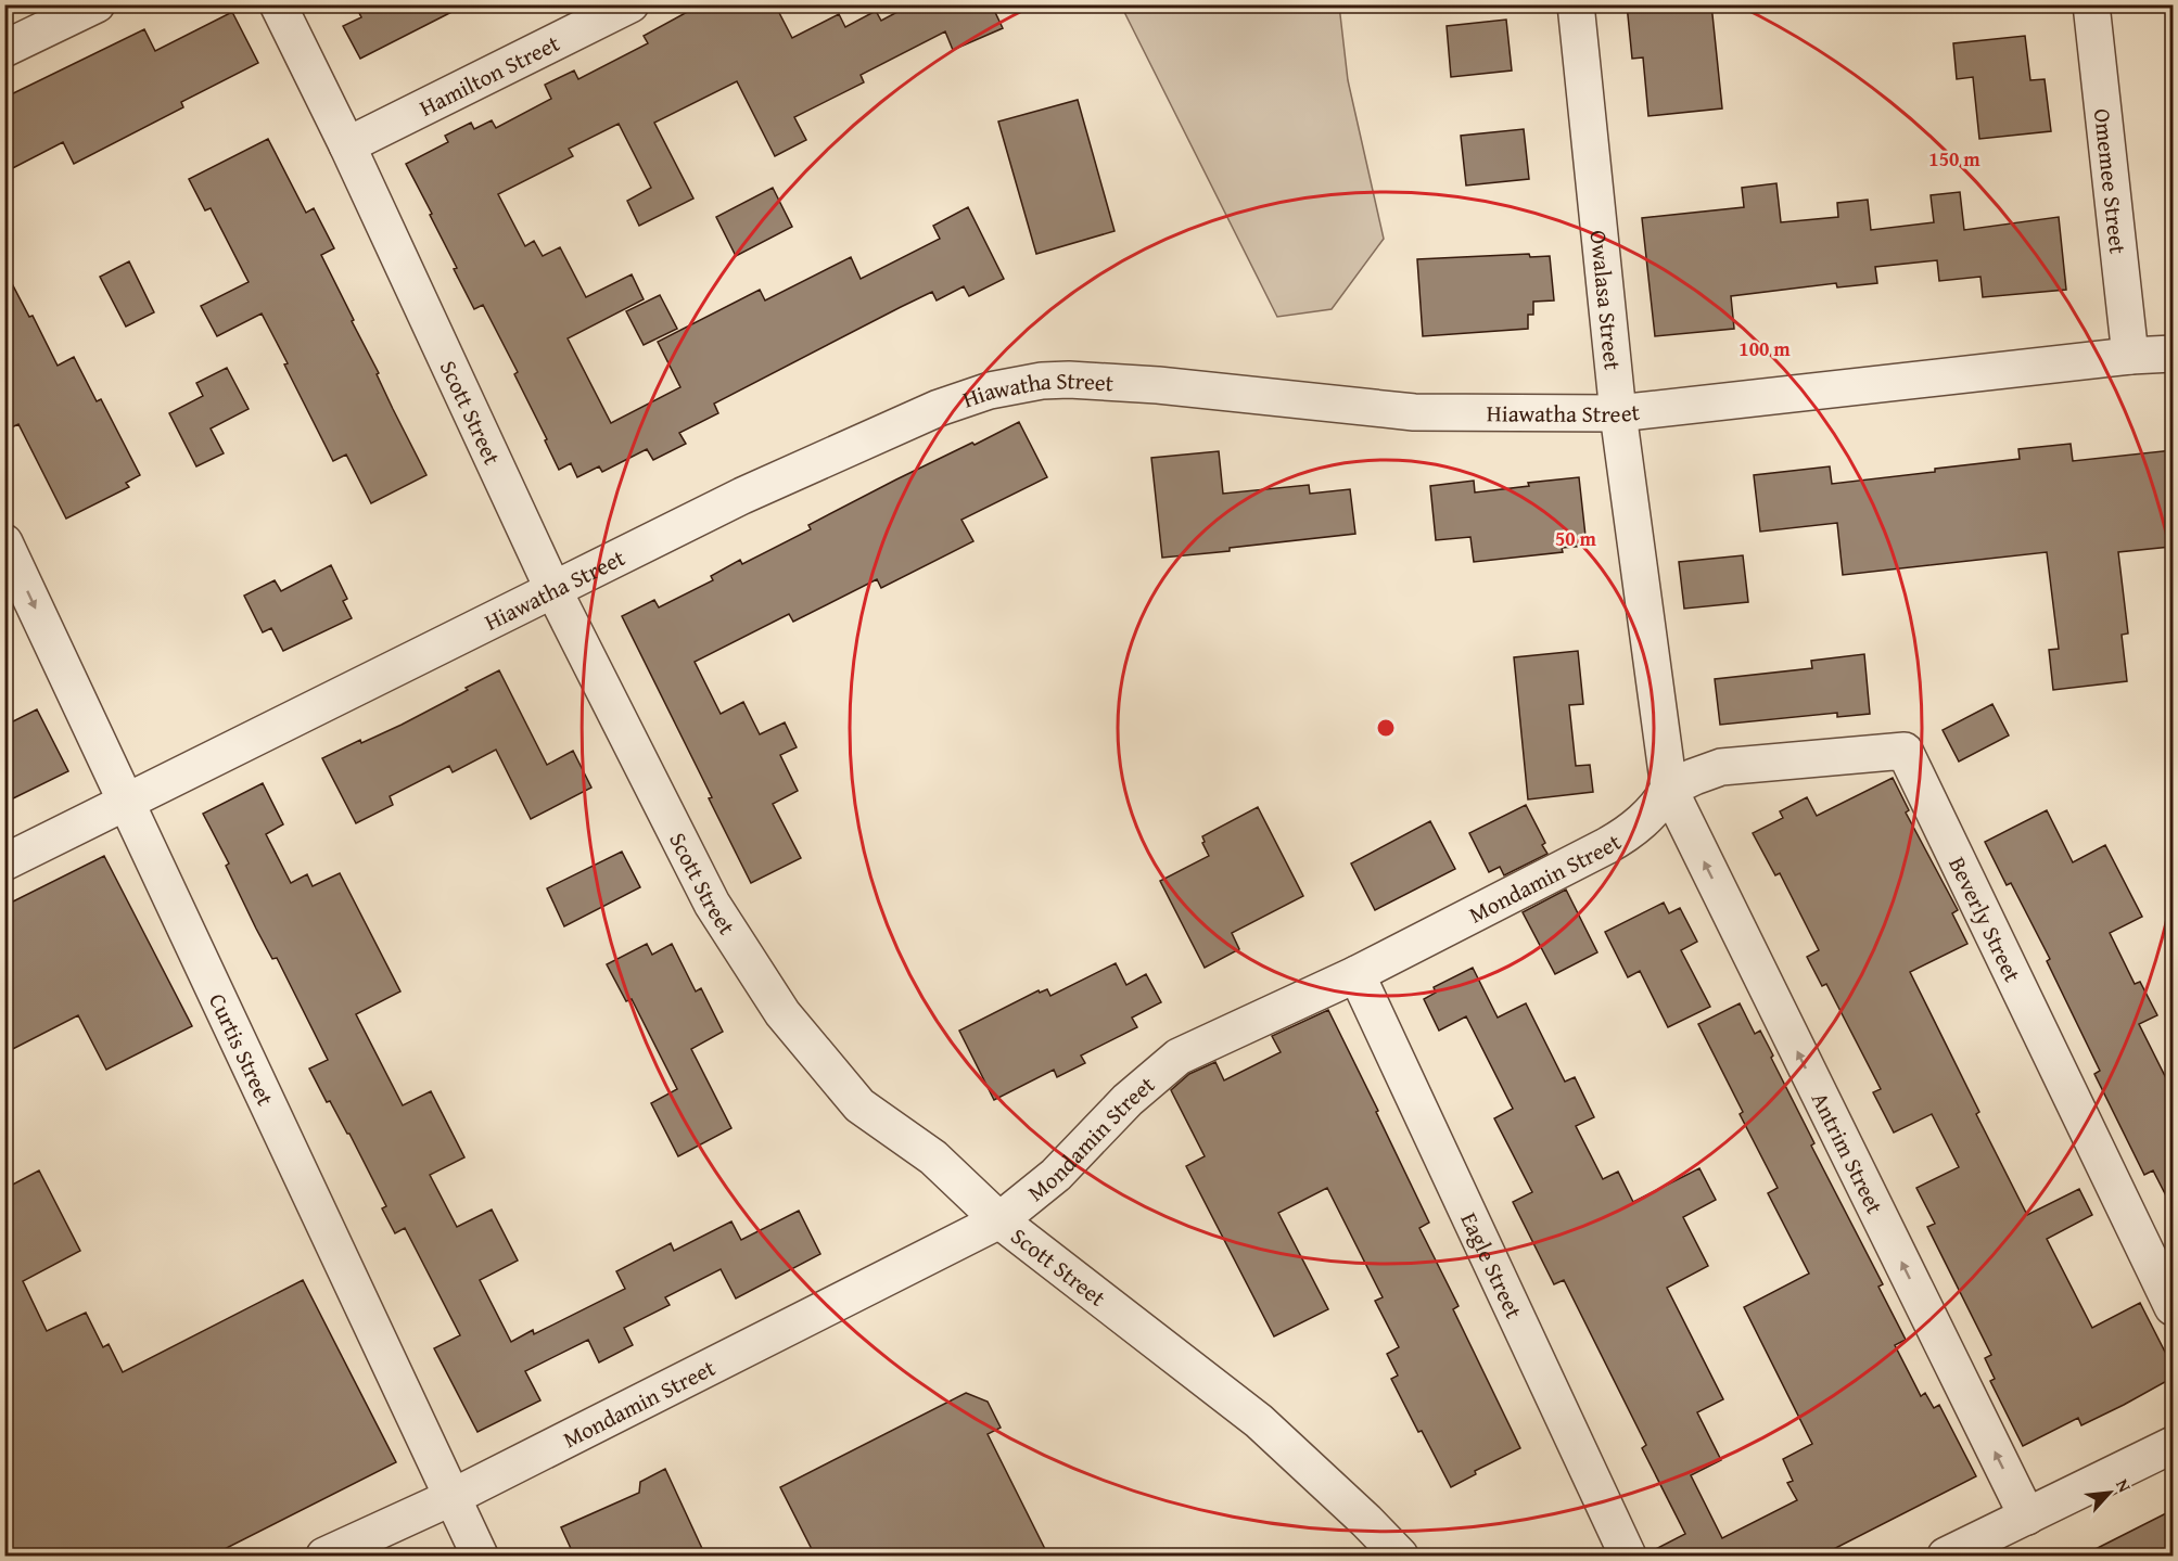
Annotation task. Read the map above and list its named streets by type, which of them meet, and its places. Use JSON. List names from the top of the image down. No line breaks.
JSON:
{"streets":{"street":["Hamilton Street","Omemee Street","Owalasa Street","Hiawatha Street","Scott Street","Mondamin Street","Beverly Street","Curtis Street","Antrim Street","Eagle Street"]},"crossings":[["Hamilton Street","Scott Street"],["Omemee Street","Hiawatha Street"],["Owalasa Street","Hiawatha Street"],["Owalasa Street","Mondamin Street"],["Owalasa Street","Beverly Street"],["Owalasa Street","Antrim Street"],["Hiawatha Street","Scott Street"],["Hiawatha Street","Curtis Street"],["Scott Street","Mondamin Street"],["Mondamin Street","Beverly Street"],["Mondamin Street","Curtis Street"],["Mondamin Street","Antrim Street"],["Mondamin Street","Eagle Street"],["Beverly Street","Antrim Street"]],"one_way":["Antrim Street"],"north":"top right","rings":["150 m","100 m","50 m"]}
